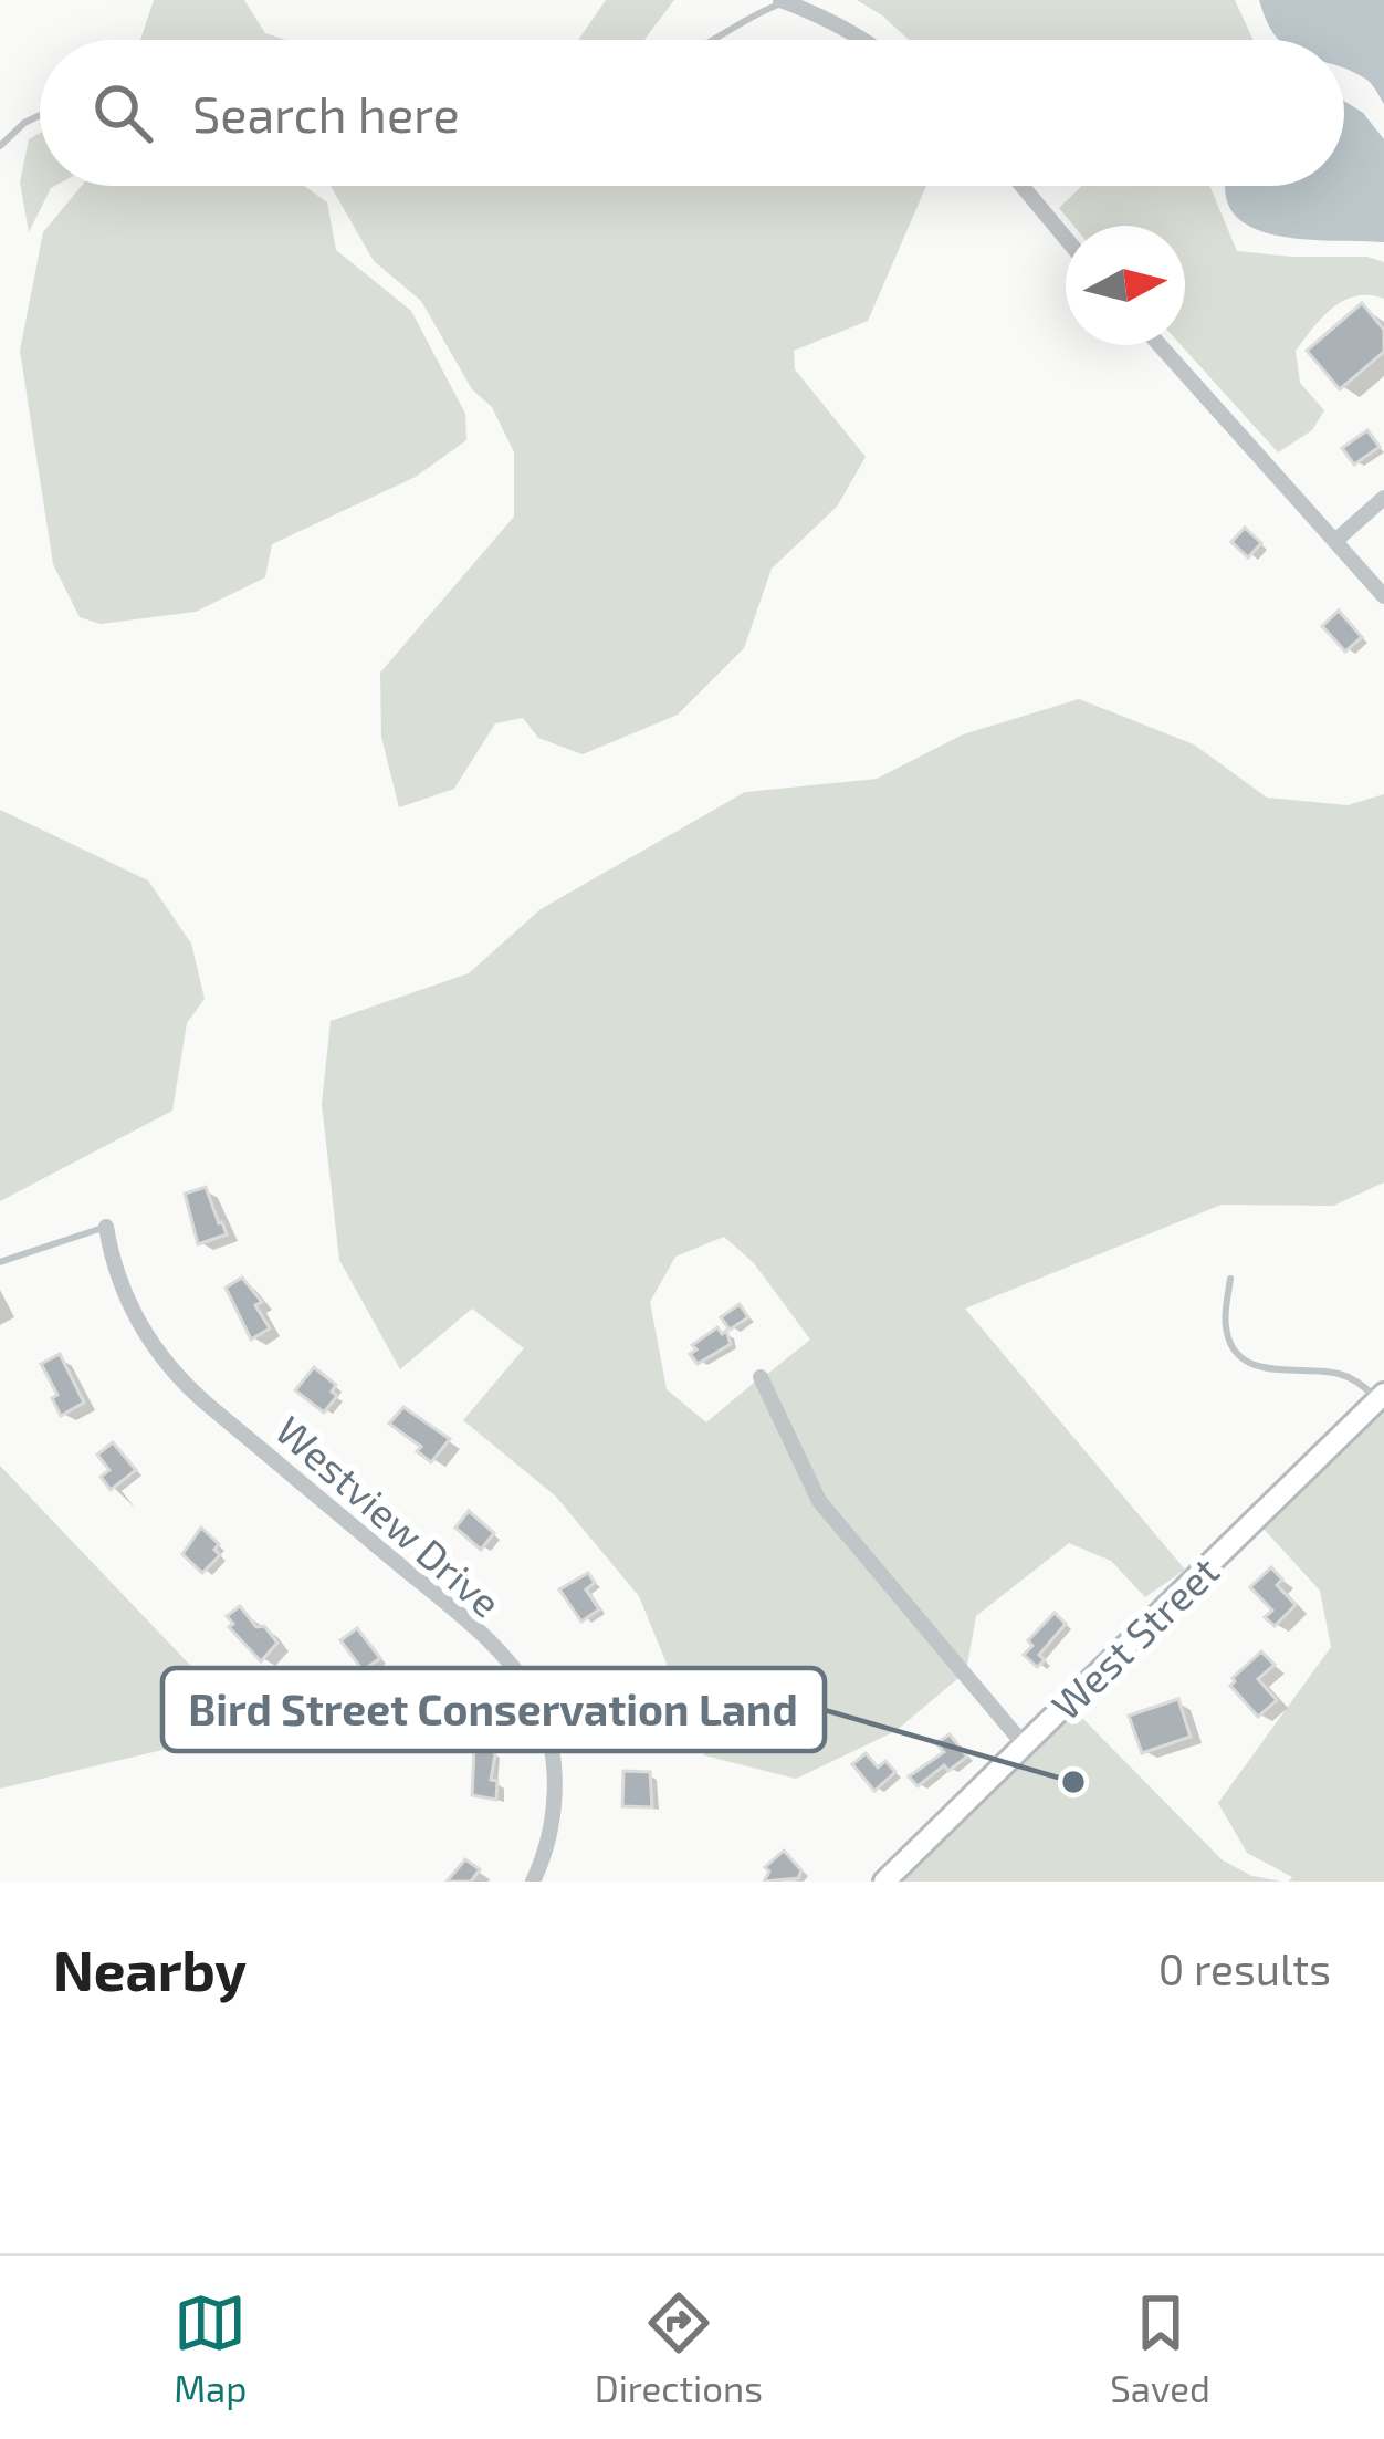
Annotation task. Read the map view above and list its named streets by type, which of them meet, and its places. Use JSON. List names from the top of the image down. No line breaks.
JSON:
{"streets":{"street":["Westview Drive","West Street"]},"places":["Bird Street Conservation Land"],"north":"right","page":{"search":"Search here","heading":["Nearby","0 results"],"nav":["Map","Directions","Saved"]}}
